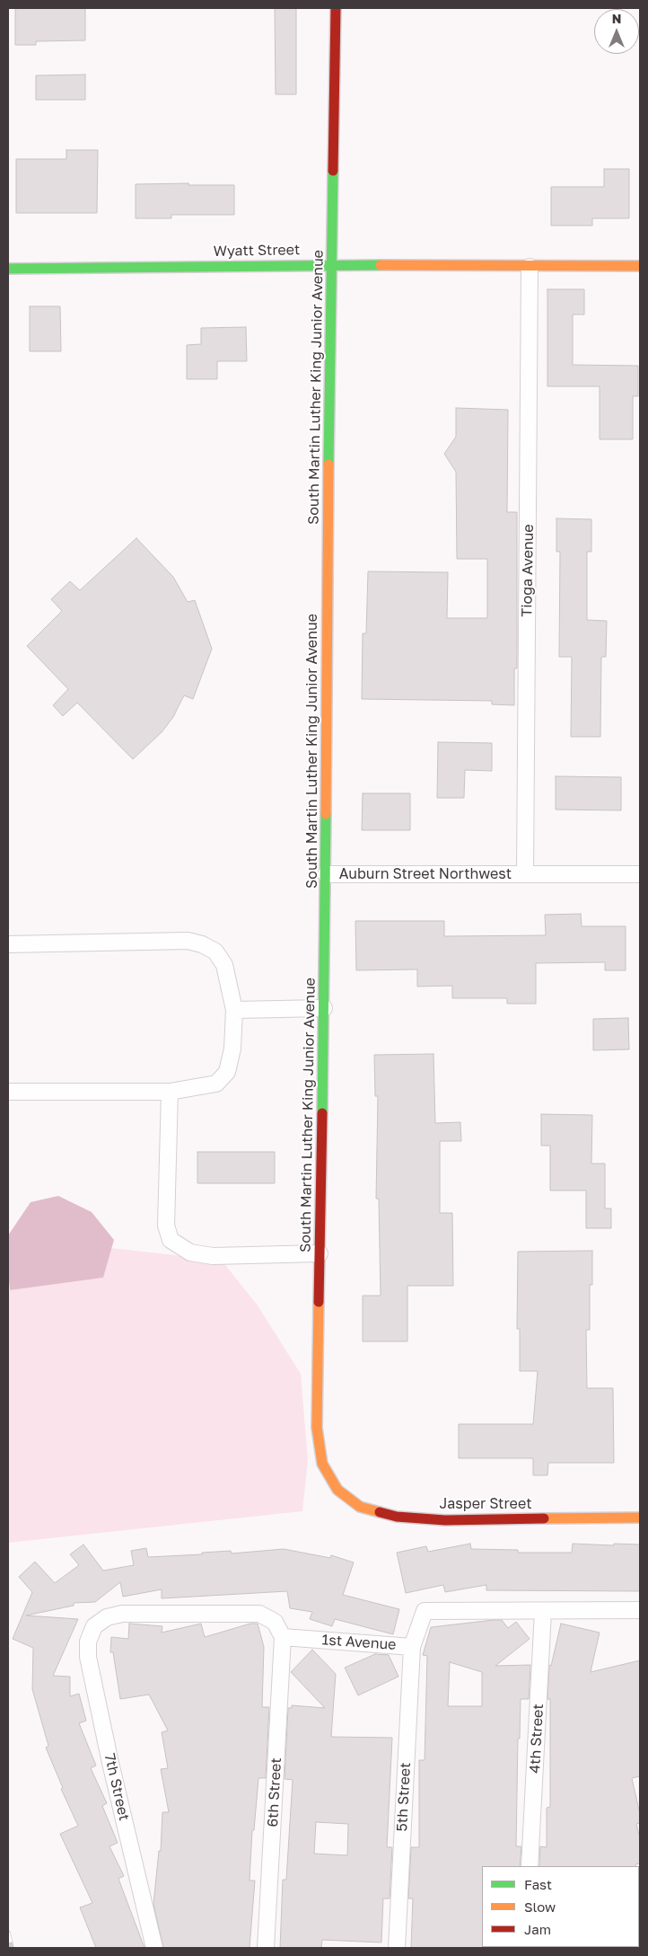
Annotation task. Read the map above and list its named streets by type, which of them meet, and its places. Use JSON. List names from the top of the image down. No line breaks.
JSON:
{"streets":{"street":["Wyatt Street","South Martin Luther King Junior Avenue","Tioga Avenue","Auburn Street Northwest","Jasper Street","1st Avenue","4th Street","7th Street","6th Street","5th Street"]},"crossings":[["Wyatt Street","South Martin Luther King Junior Avenue"],["Wyatt Street","Tioga Avenue"],["South Martin Luther King Junior Avenue","Auburn Street Northwest"],["South Martin Luther King Junior Avenue","Jasper Street"],["Tioga Avenue","Auburn Street Northwest"],["1st Avenue","4th Street"],["1st Avenue","7th Street"],["1st Avenue","6th Street"],["1st Avenue","5th Street"],["7th Street","6th Street"]],"legend":["Fast","Slow","Jam"],"north":"top"}
